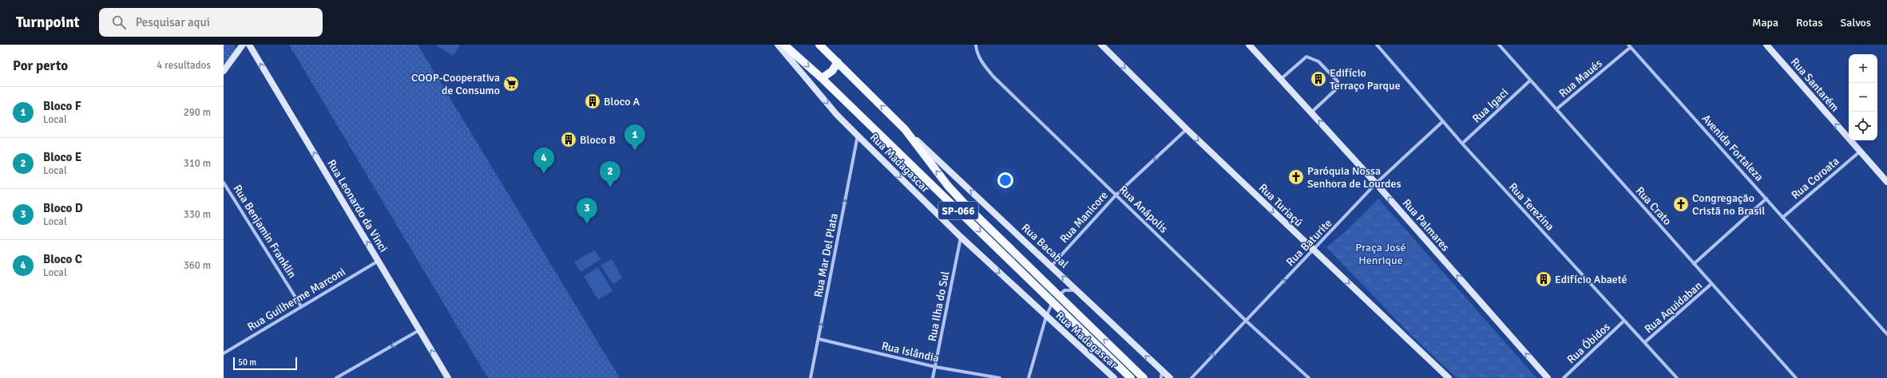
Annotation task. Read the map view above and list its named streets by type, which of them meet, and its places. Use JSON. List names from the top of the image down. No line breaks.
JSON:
{"streets":{"main road":["SP-066"],"street":["Rua Maués","Rua Santarém","Rua Igaci","Avenida Fortaleza","Rua Madagascar","Rua Coroata","Rua Turiaçú","Rua Leonardo da Vinci","Rua Crato","Rua Terezina","Rua Anápolis","Rua Manicore","Rua Palmares","Rua Benjamin Franklin","Rua Baturite","Rua Bacabal","Rua Mar Del Plata","Rua Guilherme Marconi","Rua Ilha do Sul","Rua Aquidaban","Rua Óbidos","Rua Islândia"]},"crossings":[["Rua Maués","Avenida Fortaleza"],["Rua Maués","Rua Crato"],["Rua Santarém","Rua Coroata"],["Rua Igaci","Rua Crato"],["Rua Igaci","Rua Terezina"],["Avenida Fortaleza","Rua Coroata"],["Rua Madagascar","Rua Mar Del Plata"],["Rua Madagascar","Rua Ilha do Sul"],["Rua Turiaçú","Rua Manicore"],["Rua Turiaçú","Rua Baturite"],["Rua Leonardo da Vinci","Rua Guilherme Marconi"],["Rua Crato","Rua Aquidaban"],["Rua Terezina","Rua Baturite"],["Rua Terezina","Rua Aquidaban"],["Rua Terezina","Rua Óbidos"],["Rua Anápolis","Rua Manicore"],["Rua Anápolis","Rua Baturite"],["SP-066","Rua Bacabal"],["Rua Manicore","Rua Bacabal"],["Rua Palmares","Rua Baturite"],["Rua Benjamin Franklin","Rua Guilherme Marconi"],["Rua Mar Del Plata","Rua Islândia"],["Rua Ilha do Sul","Rua Islândia"]],"one_way":["Rua Santarém","Rua Madagascar","Rua Turiaçú","Rua Leonardo da Vinci","Rua Manicore","Rua Palmares","Rua Baturite","Rua Bacabal","Rua Mar Del Plata"],"parks":["Praça José Henrique"],"places":{"building":["Edifício Terraço Parque","Bloco A","Bloco B","Edifício Abaeté"],"supermarket":["COOP-Cooperativa de Consumo"],"church":["Paróquia Nossa Senhora de Lourdes","Congregação Cristã no Brasil"]},"scale_bar":"50 m","page":{"header":"Turnpoint","search":"Pesquisar aqui","nav":["Mapa","Rotas","Salvos"],"heading":["Por perto","4 resultados"],"map_buttons":["+","−"],"list":[{"mark":"1","name":"Bloco F","note":"Local","value":"290 m"},{"mark":"2","name":"Bloco E","note":"Local","value":"310 m"},{"mark":"3","name":"Bloco D","note":"Local","value":"330 m"},{"mark":"4","name":"Bloco C","note":"Local","value":"360 m"}],"pins":["1","4","2","3"],"scale":"50 m"}}
